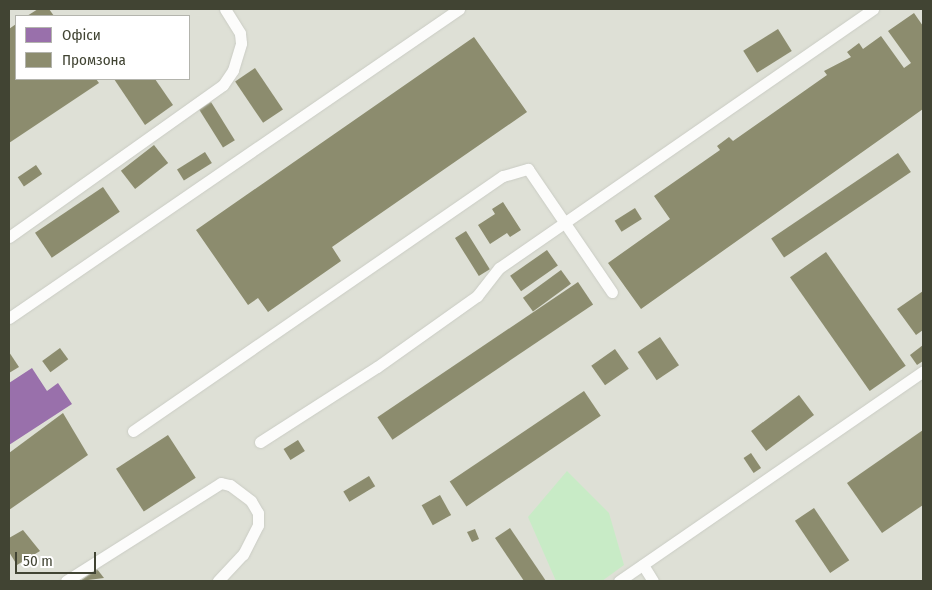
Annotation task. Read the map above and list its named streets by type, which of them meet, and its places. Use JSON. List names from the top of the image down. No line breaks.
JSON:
{"legend":["Офіси","Промзона"],"scale_bar":"50 m"}
